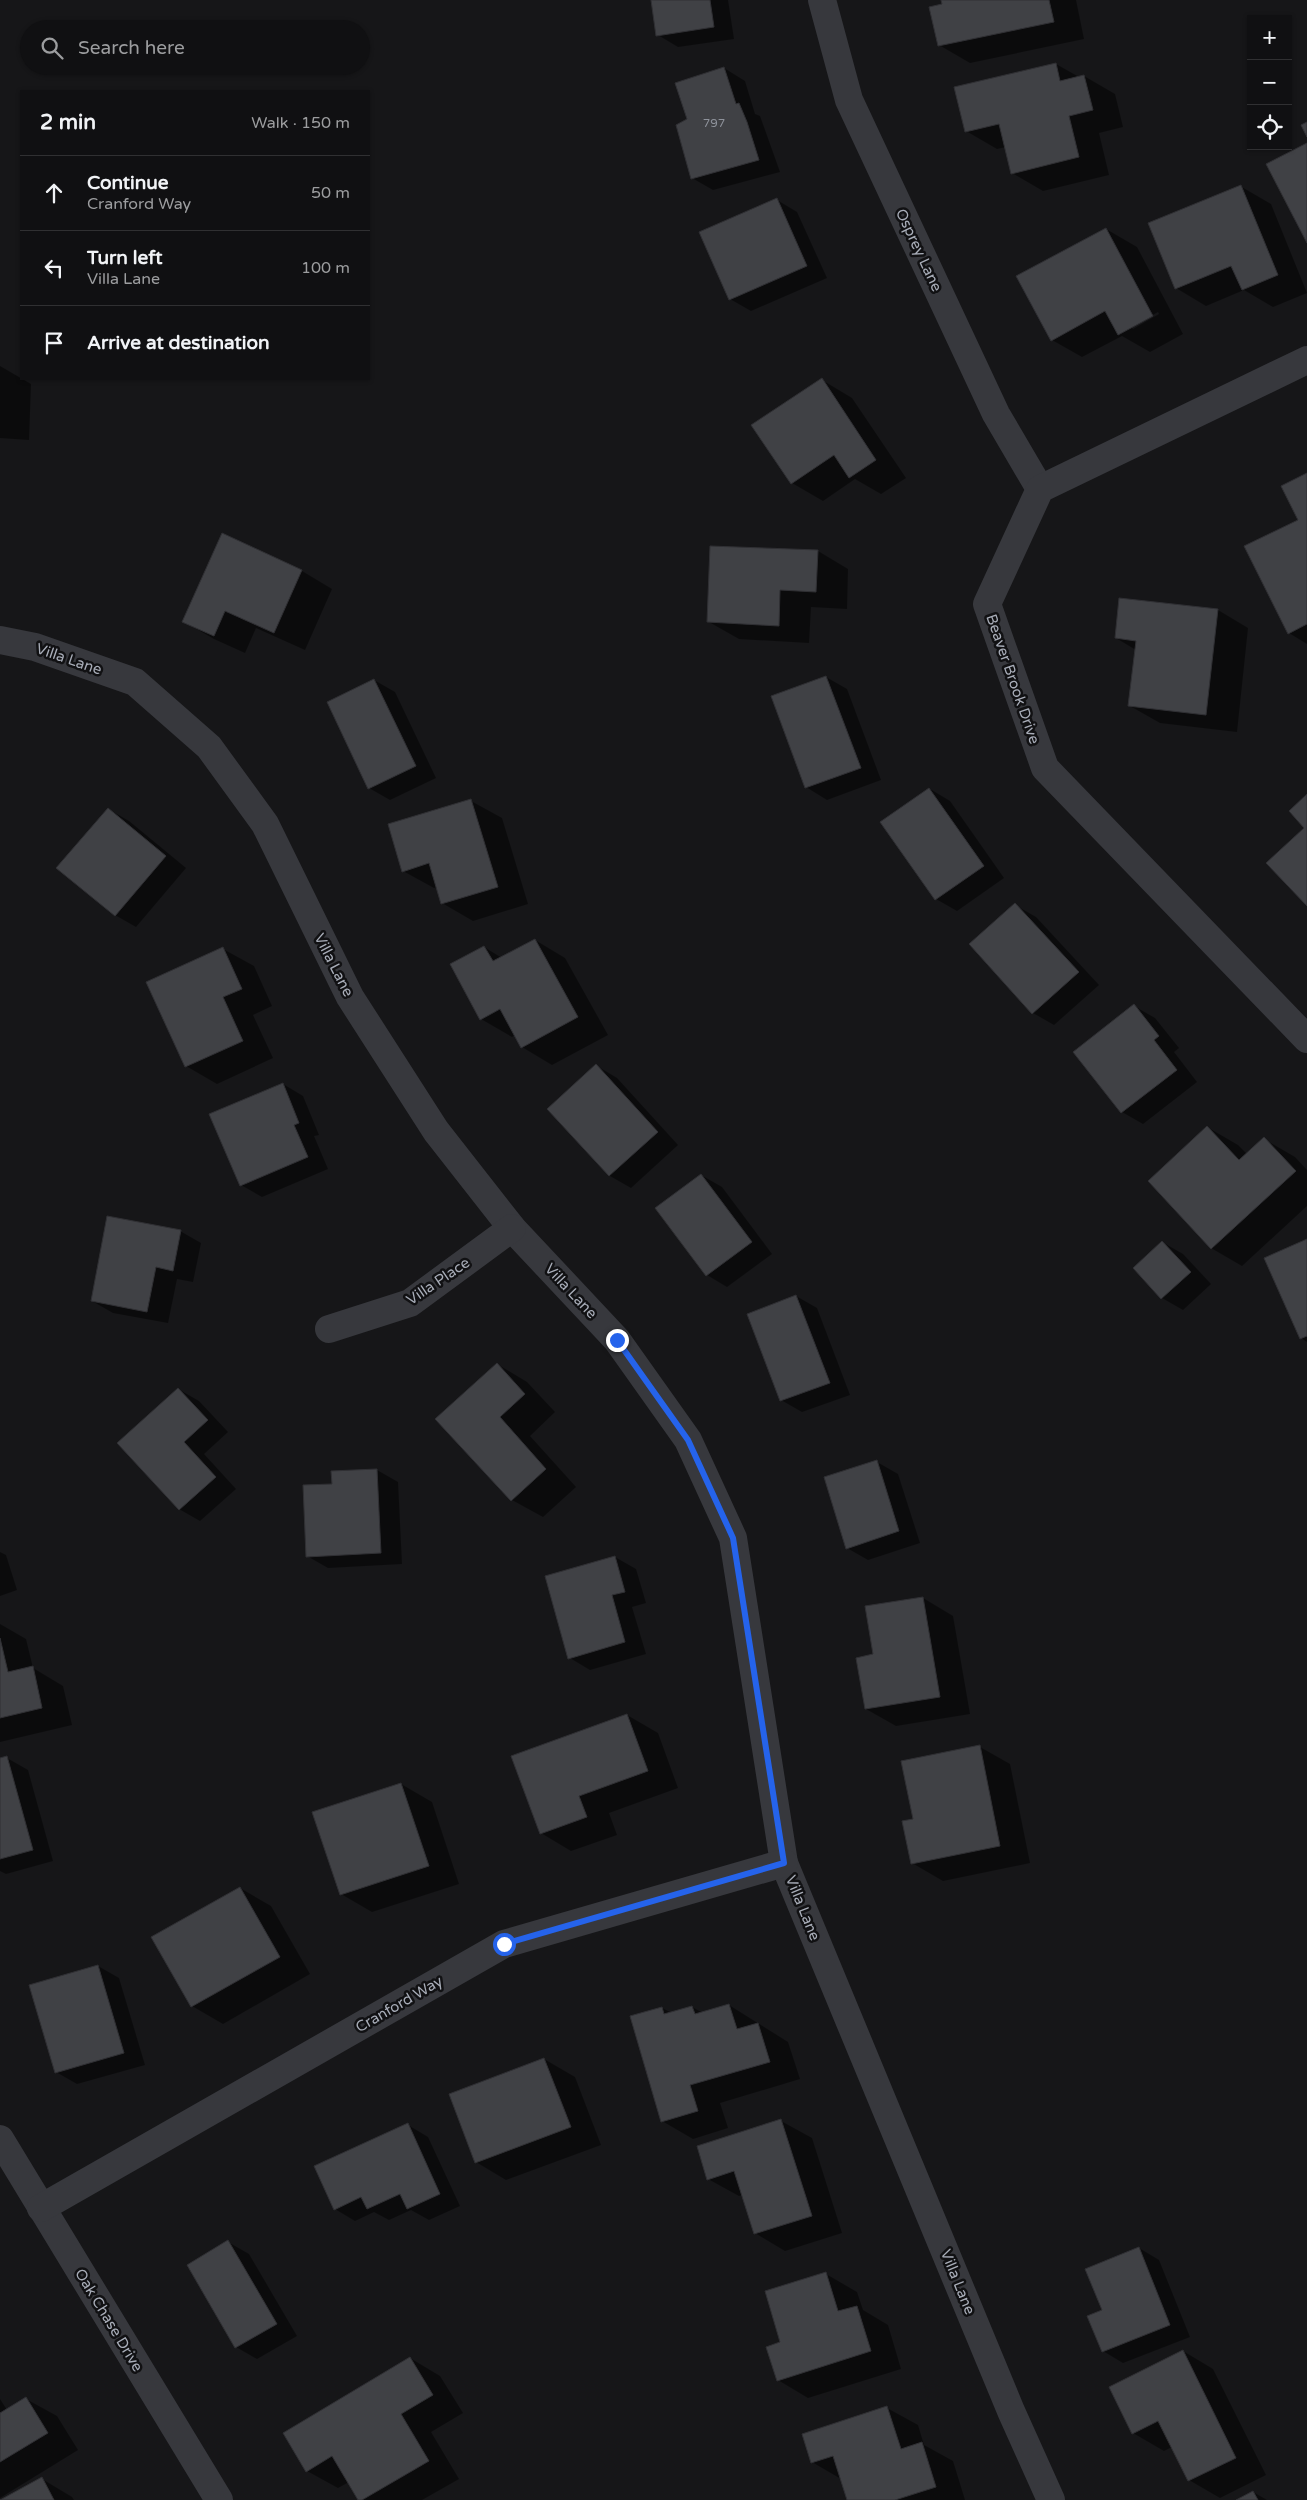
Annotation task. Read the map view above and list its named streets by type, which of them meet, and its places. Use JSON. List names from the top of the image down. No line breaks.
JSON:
{"streets":{"street":["Osprey Lane","Villa Lane","Beaver Brook Drive","Villa Place","Cranford Way","Oak Chase Drive"]},"crossings":[["Osprey Lane","Beaver Brook Drive"],["Villa Lane","Villa Place"],["Villa Lane","Cranford Way"],["Cranford Way","Oak Chase Drive"]],"house_numbers":["797"],"page":{"map_buttons":["+","−"],"search":"Search here","heading":["2 min","Walk · 150 m"],"list":[["Continue","Cranford Way","50 m"],["Turn left","Villa Lane","100 m"],"Arrive at destination"]}}
